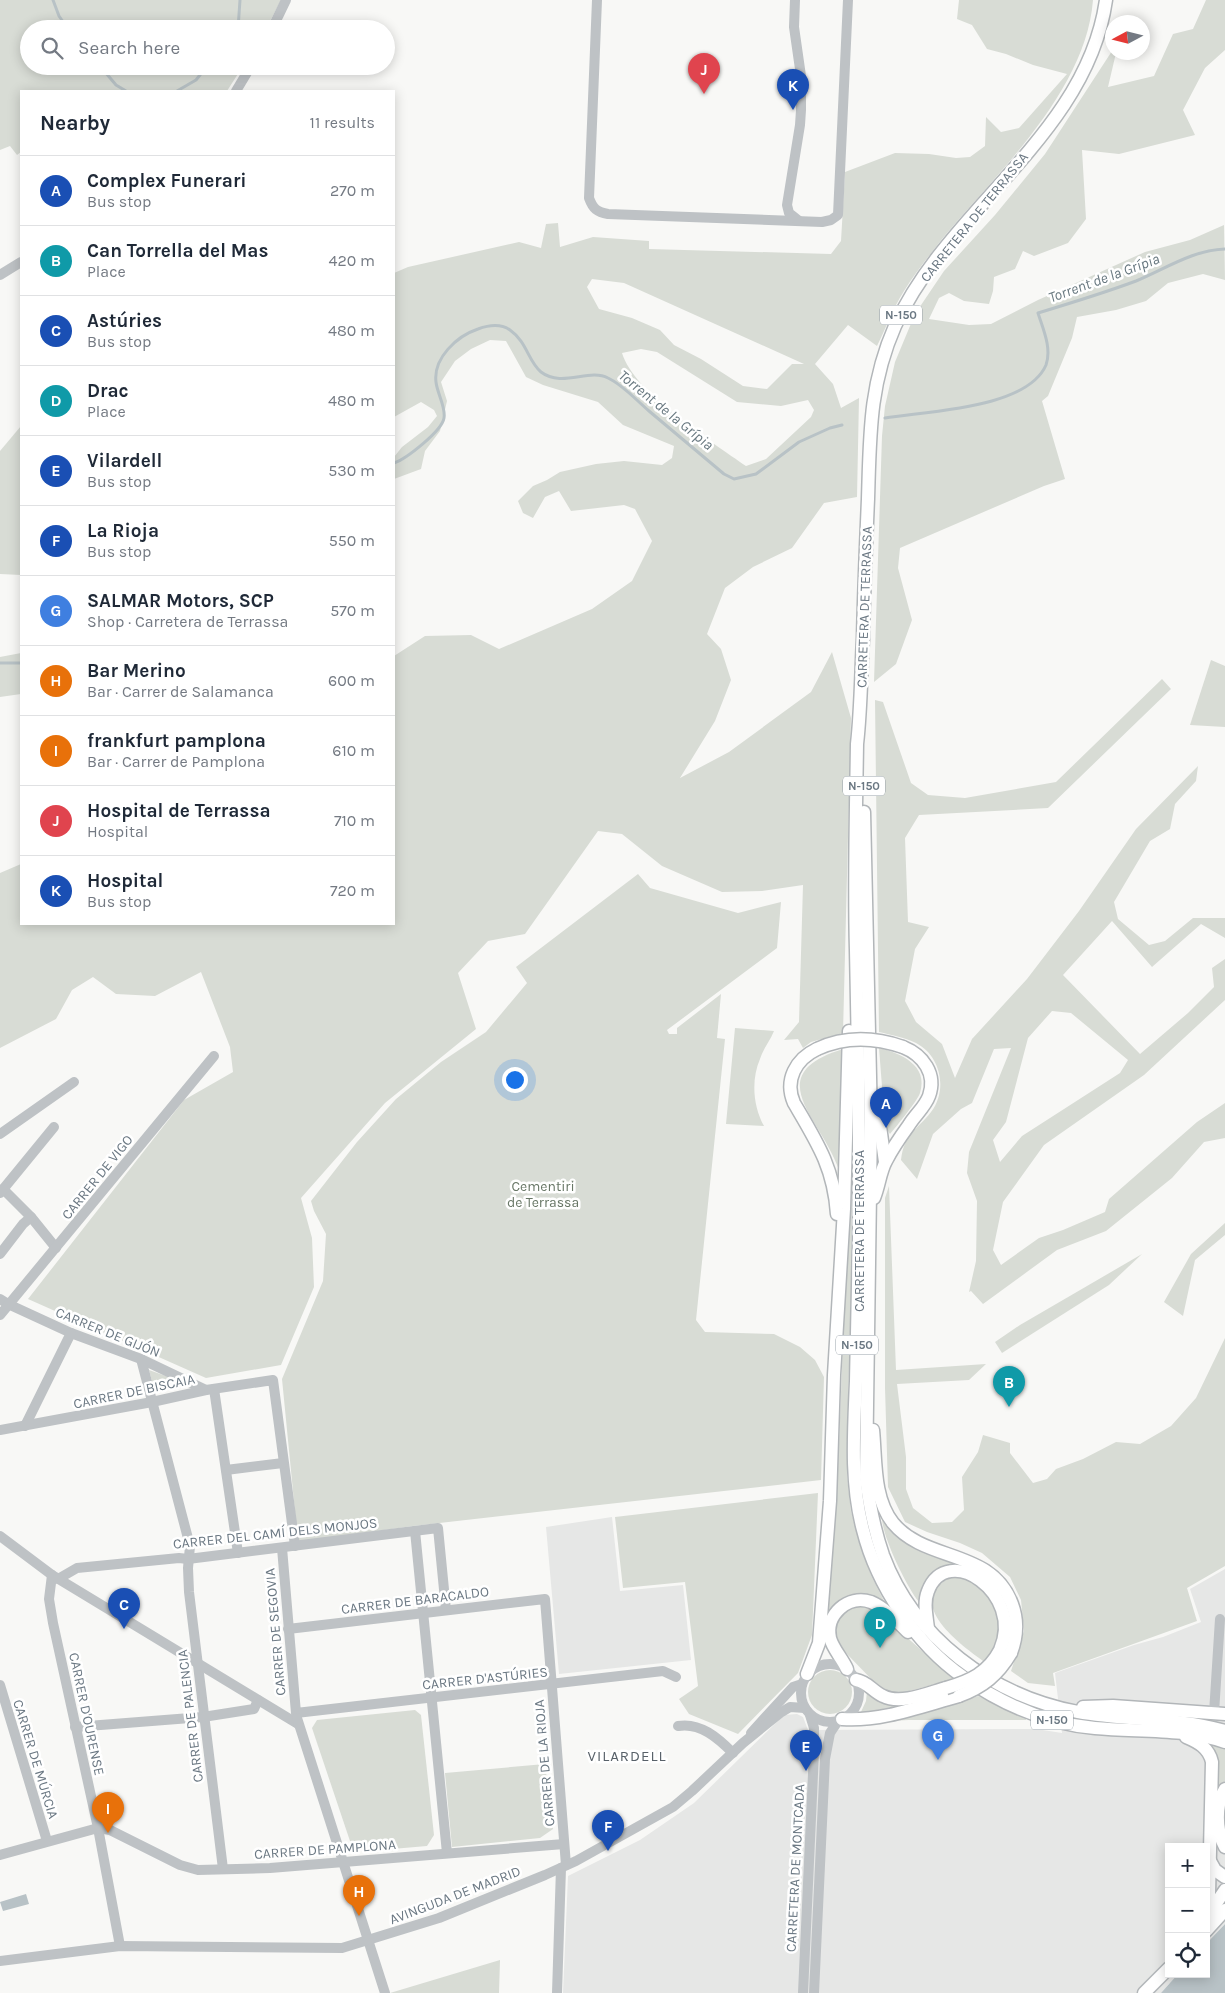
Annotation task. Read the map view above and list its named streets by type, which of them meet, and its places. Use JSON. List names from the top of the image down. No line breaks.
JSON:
{"streets":{"main road":["CARRETERA DE TERRASSA","N-150"],"street":["CARRER DE VIGO","CARRER DE GIJÓN","CARRER DE BISCAIA","CARRER DEL CAMÍ DELS MONJOS","CARRER DE BARACALDO","CARRER DE SEGOVIA","CARRER D'ASTÚRIES","CARRER D'OURENSE","CARRER DE PALENCIA","CARRER DE MÚRCIA","CARRER DE LA RIOJA","CARRER DE PAMPLONA","CARRETERA DE MONTCADA","AVINGUDA DE MADRID"]},"crossings":[["CARRER DE VIGO","CARRER DE GIJÓN"],["CARRER DE GIJÓN","CARRER DE BISCAIA"],["CARRER DE GIJÓN","CARRER DE PALENCIA"],["CARRER DE BISCAIA","CARRER DE PALENCIA"],["CARRER DEL CAMÍ DELS MONJOS","CARRER DE BARACALDO"],["CARRER DEL CAMÍ DELS MONJOS","CARRER DE SEGOVIA"],["CARRER DEL CAMÍ DELS MONJOS","CARRER D'OURENSE"],["CARRER DEL CAMÍ DELS MONJOS","CARRER DE PALENCIA"],["CARRER DE BARACALDO","CARRER DE SEGOVIA"],["CARRER DE BARACALDO","CARRER DE LA RIOJA"],["CARRER DE SEGOVIA","CARRER D'ASTÚRIES"],["CARRER DE SEGOVIA","CARRER DE PAMPLONA"],["CARRER DE SEGOVIA","AVINGUDA DE MADRID"],["CARRER D'ASTÚRIES","CARRER DE LA RIOJA"],["CARRER D'OURENSE","CARRER DE PAMPLONA"],["CARRER D'OURENSE","AVINGUDA DE MADRID"],["CARRER DE PALENCIA","CARRER DE PAMPLONA"],["CARRER DE LA RIOJA","CARRER DE PAMPLONA"],["CARRER DE LA RIOJA","AVINGUDA DE MADRID"],["CARRETERA DE MONTCADA","AVINGUDA DE MADRID"]],"districts":["VILARDELL"],"water":["Torrent de la Grípia"],"parks":["Cementiri de Terrassa"],"north":"left","page":{"search":"Search here","pins":["J","K","A","B","C","D","G","E","I","F","H"],"heading":["Nearby","11 results"],"list":[{"mark":"A","name":"Complex Funerari","note":"Bus stop","value":"270 m"},{"mark":"B","name":"Can Torrella del Mas","note":"Place","value":"420 m"},{"mark":"C","name":"Astúries","note":"Bus stop","value":"480 m"},{"mark":"D","name":"Drac","note":"Place","value":"480 m"},{"mark":"E","name":"Vilardell","note":"Bus stop","value":"530 m"},{"mark":"F","name":"La Rioja","note":"Bus stop","value":"550 m"},{"mark":"G","name":"SALMAR Motors, SCP","note":"Shop · Carretera de Terrassa","value":"570 m"},{"mark":"H","name":"Bar Merino","note":"Bar · Carrer de Salamanca","value":"600 m"},{"mark":"I","name":"frankfurt pamplona","note":"Bar · Carrer de Pamplona","value":"610 m"},{"mark":"J","name":"Hospital de Terrassa","note":"Hospital","value":"710 m"},{"mark":"K","name":"Hospital","note":"Bus stop","value":"720 m"}],"map_buttons":["+","−"]}}
